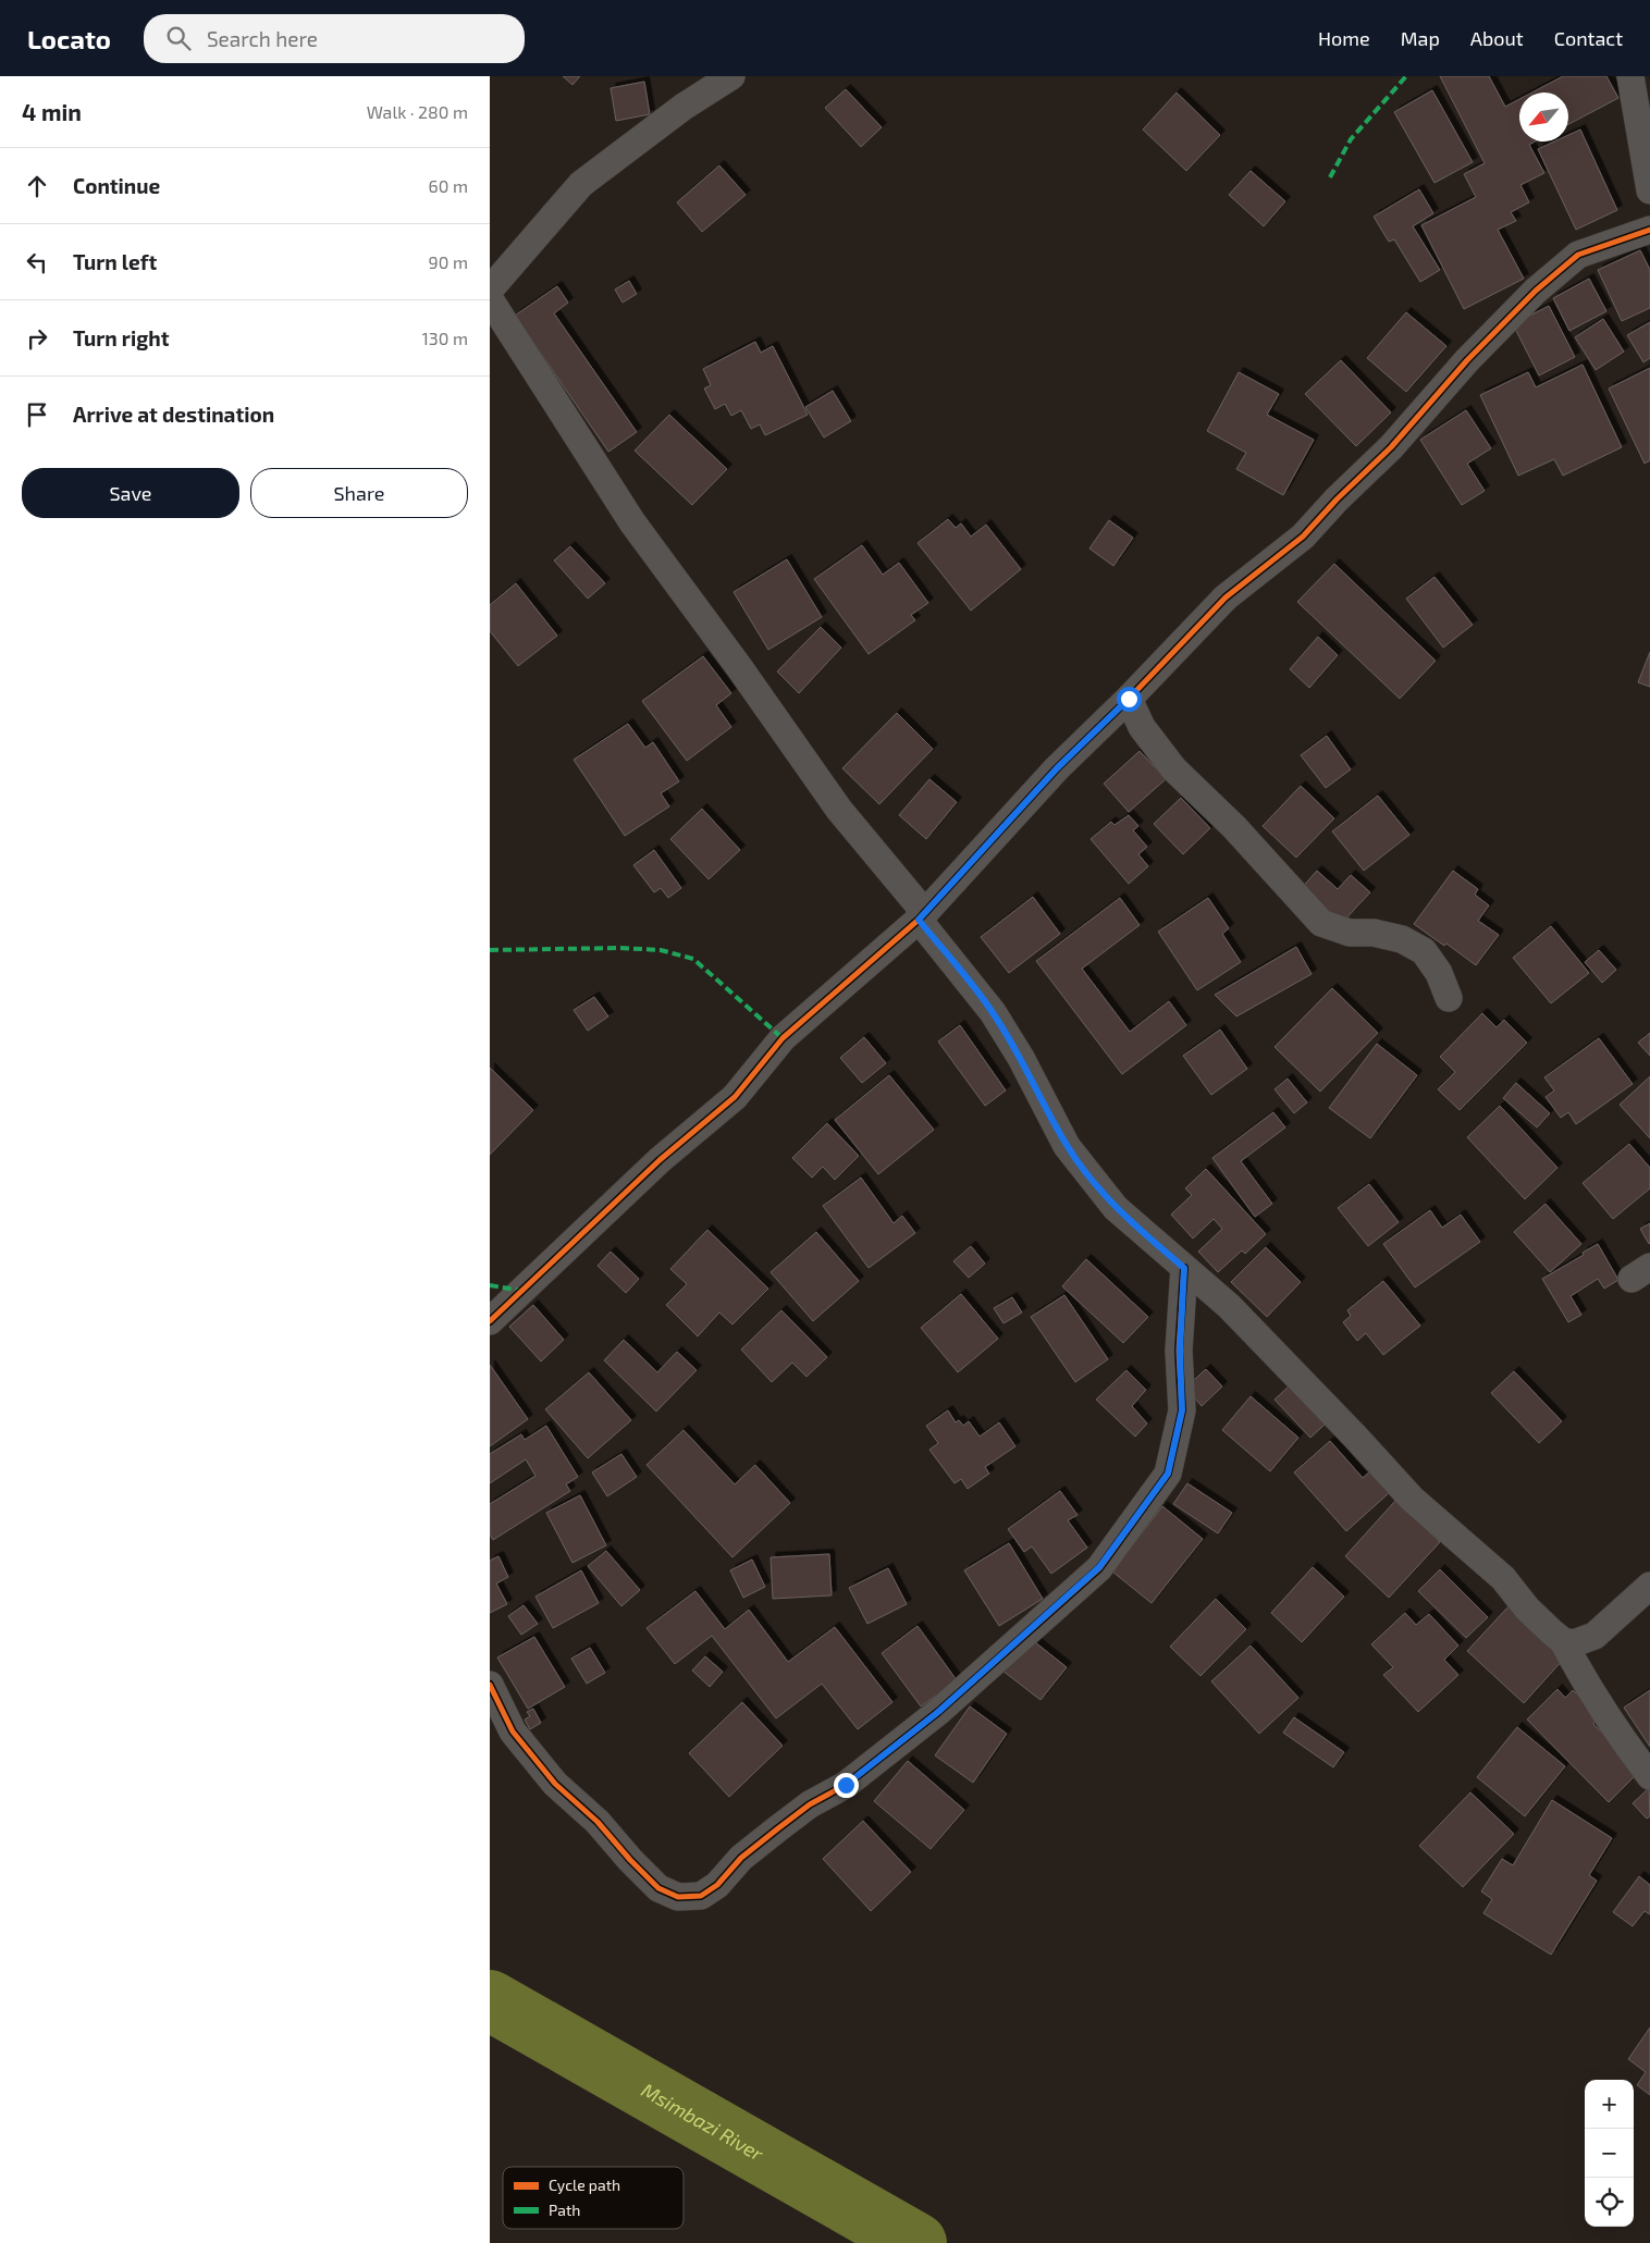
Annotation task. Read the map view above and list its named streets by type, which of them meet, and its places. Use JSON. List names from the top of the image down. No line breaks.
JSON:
{"water":["Msimbazi River"],"legend":["Cycle path","Path"],"north":"bottom left","page":{"header":"Locato","search":"Search here","nav":["Home","Map","About","Contact"],"heading":["4 min","Walk · 280 m"],"list":[["Continue","60 m"],["Turn left","90 m"],["Turn right","130 m"],"Arrive at destination"],"buttons":["Save","Share"],"map_buttons":["+","−"]}}
